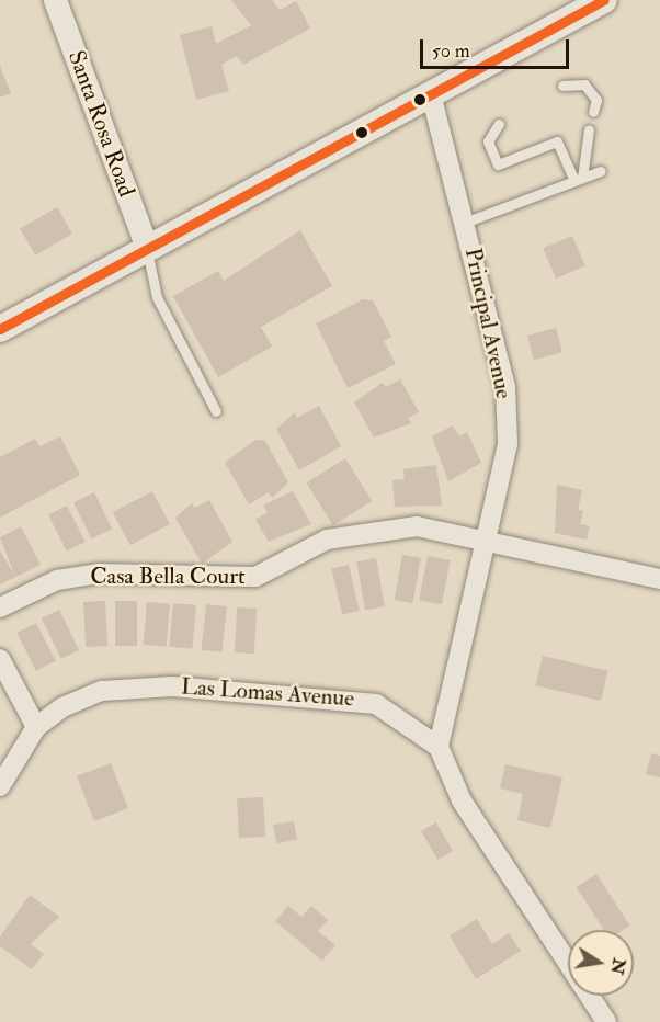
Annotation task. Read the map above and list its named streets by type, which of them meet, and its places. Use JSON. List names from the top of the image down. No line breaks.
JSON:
{"streets":{"street":["Santa Rosa Road","Principal Avenue","Casa Bella Court","Las Lomas Avenue"]},"crossings":[["Principal Avenue","Casa Bella Court"],["Principal Avenue","Las Lomas Avenue"]],"scale_bar":"50 m","north":"right"}
